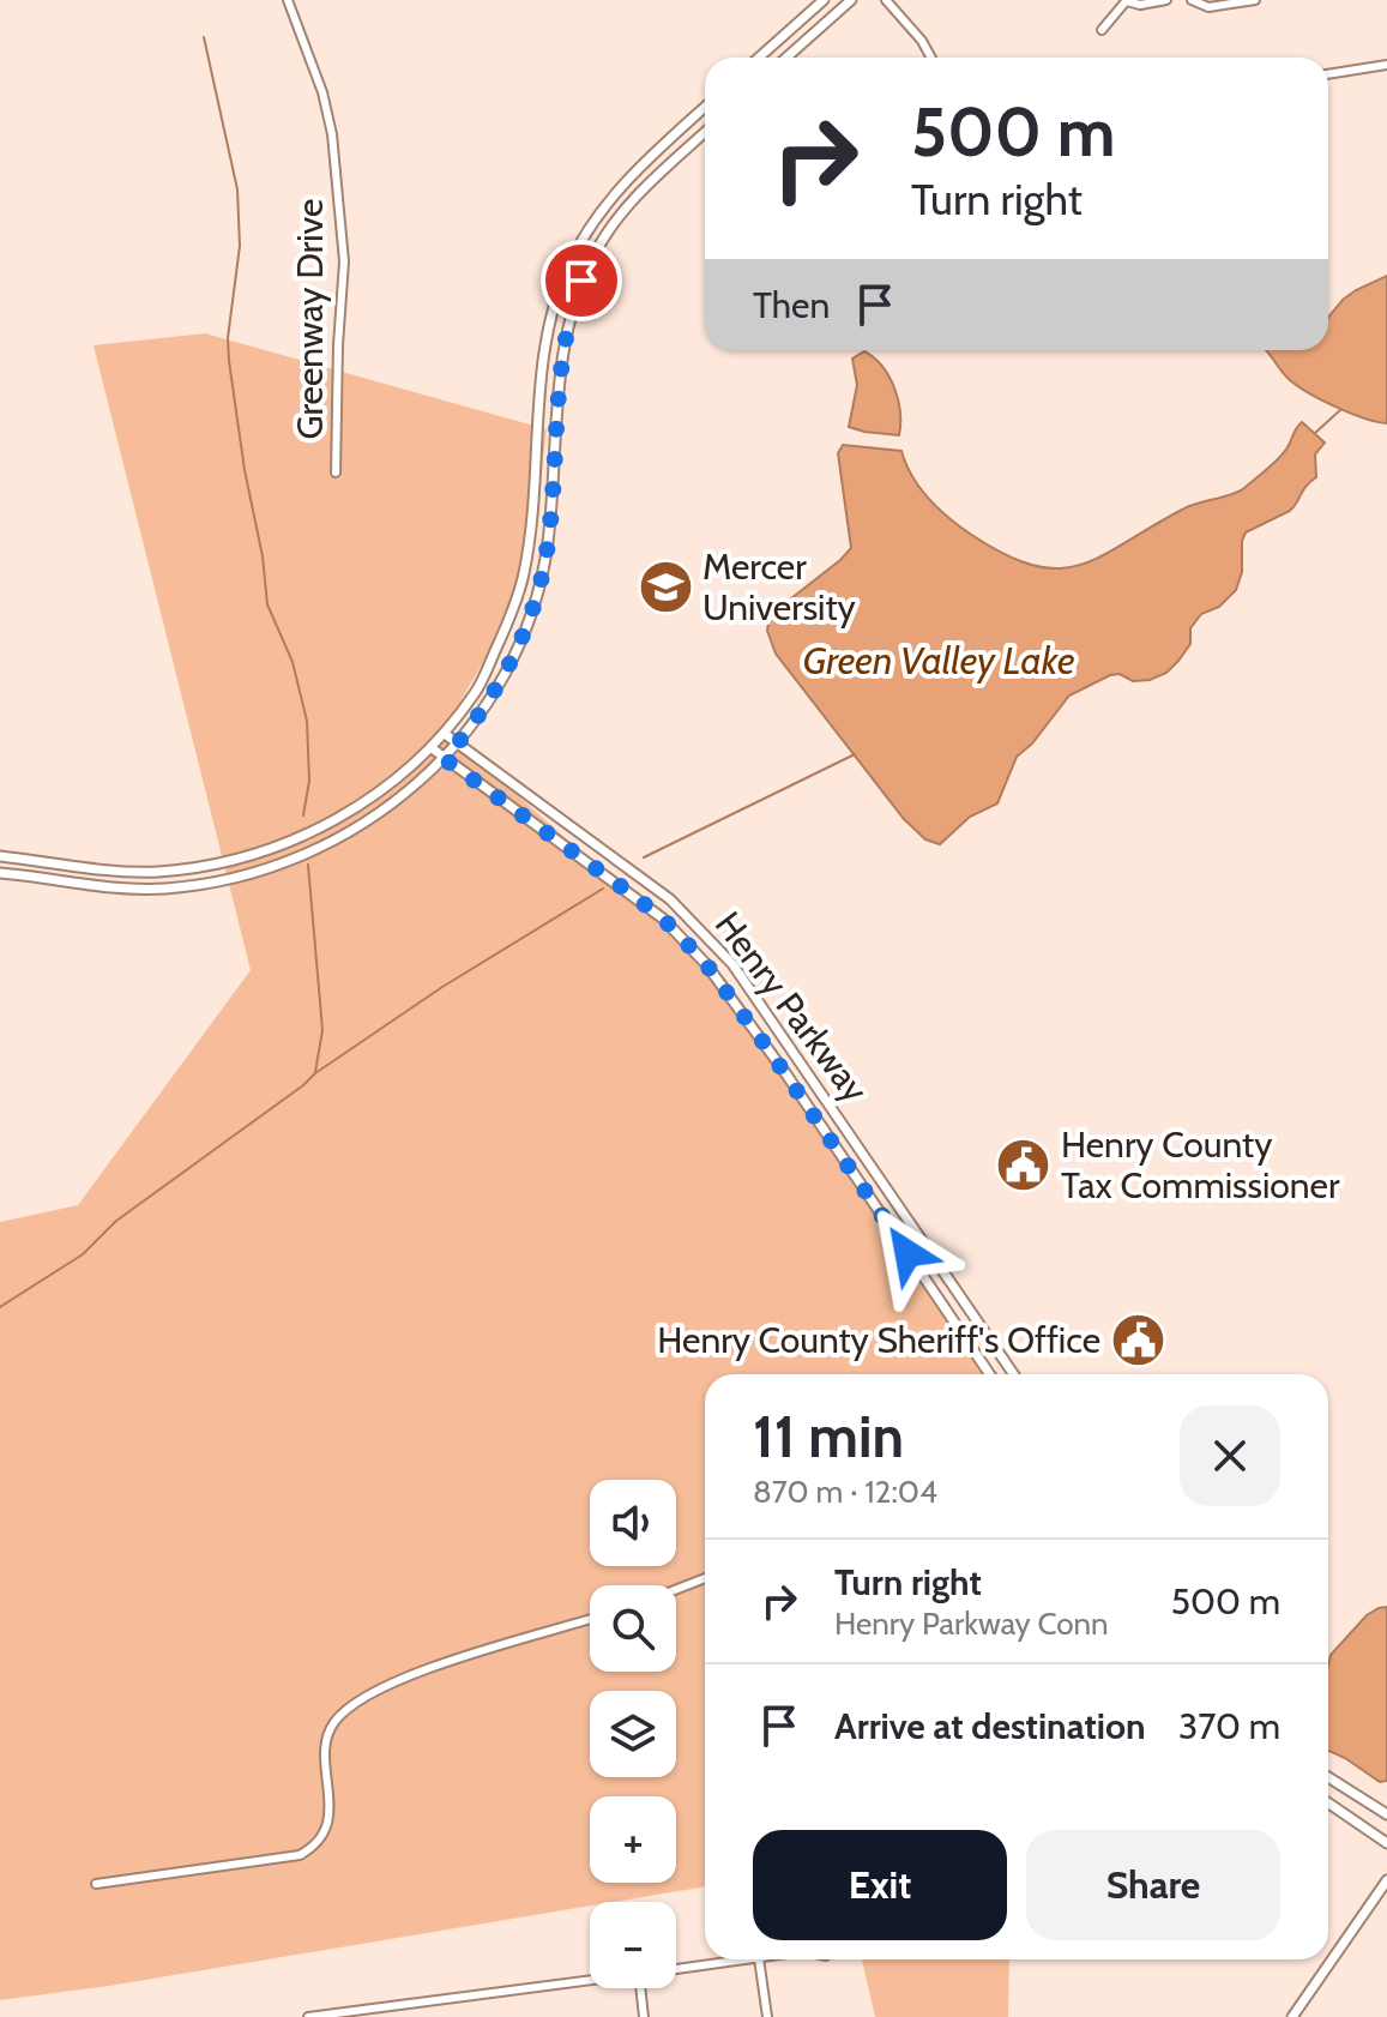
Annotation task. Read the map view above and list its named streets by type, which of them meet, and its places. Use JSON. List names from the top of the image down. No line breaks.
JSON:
{"streets":{"street":["Greenway Drive","Henry Parkway"]},"water":["Green Valley Lake"],"places":{"school or university":["Mercer University"],"public building":["Henry County Tax Commissioner","Henry County Sheriff's Office"]},"page":{"turn":["500 m","Turn right"],"then":"Then","heading":["11 min","870 m · 12:04"],"map_buttons":["+","−"],"list":[{"name":"Turn right","note":"Henry Parkway Conn","value":"500 m"},{"name":"Arrive at destination","value":"370 m"}],"buttons":["Exit","Share"]}}
